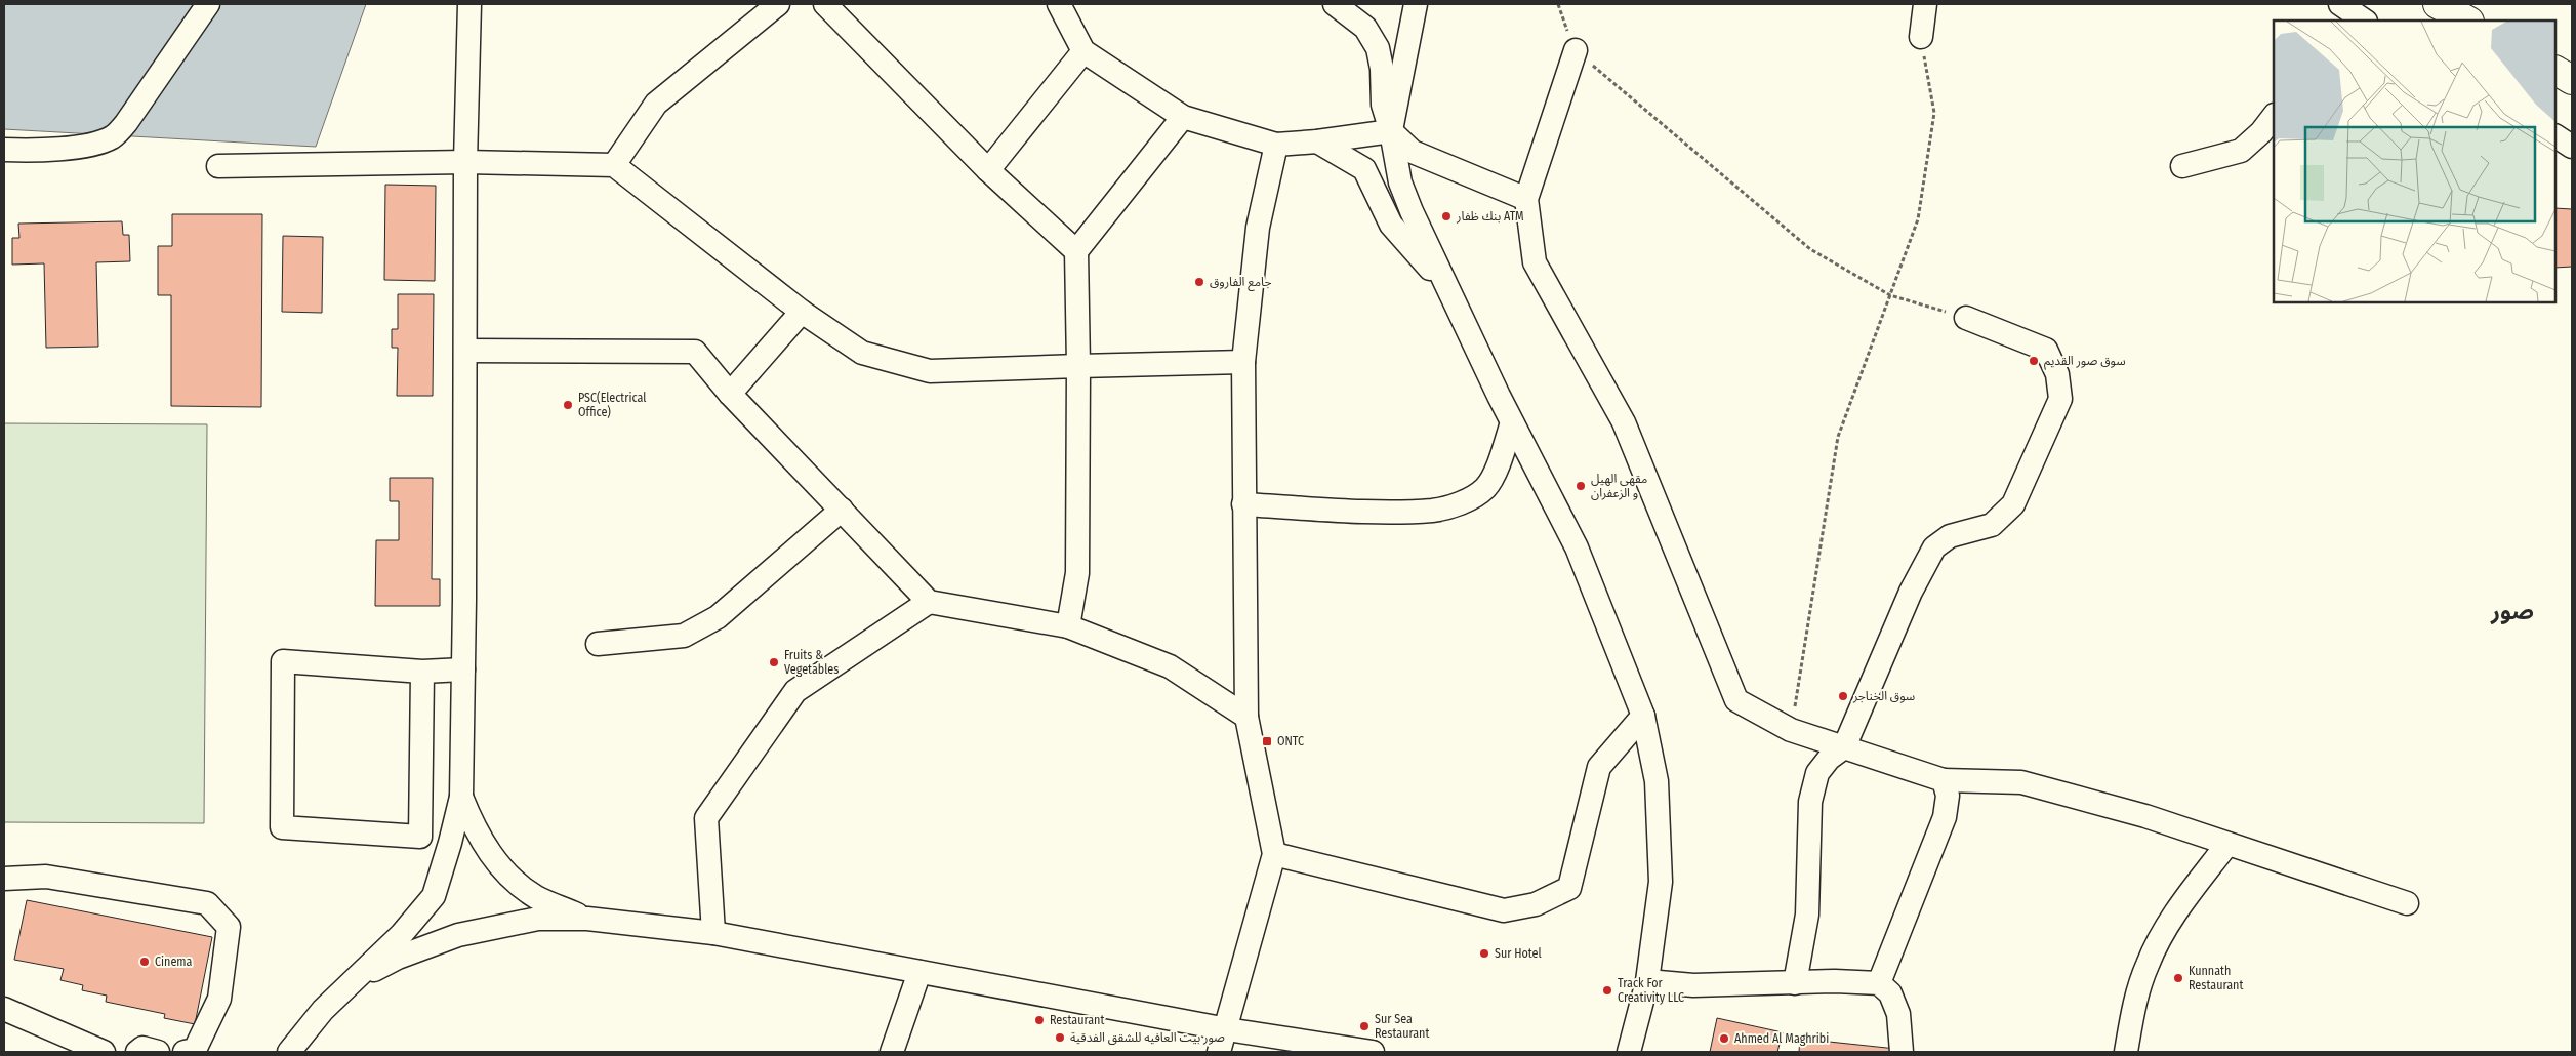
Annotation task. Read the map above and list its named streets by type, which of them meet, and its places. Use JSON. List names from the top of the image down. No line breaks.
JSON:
{"districts":["صور"],"places":{"other":["بنك ظفار ATM","جامع الفاروق","سوق صور القديم","PSC(Electrical Office)","مقهى الهيل و الزعفران","Fruits & Vegetables","سوق الخناجر","Sur Hotel","Cinema","Kunnath Restaurant","Track For Creativity LLC","Restaurant","Sur Sea Restaurant","صور بيت العافيه للشقق الفدقية","Ahmed Al Maghribi"],"transit":["ONTC"]}}
